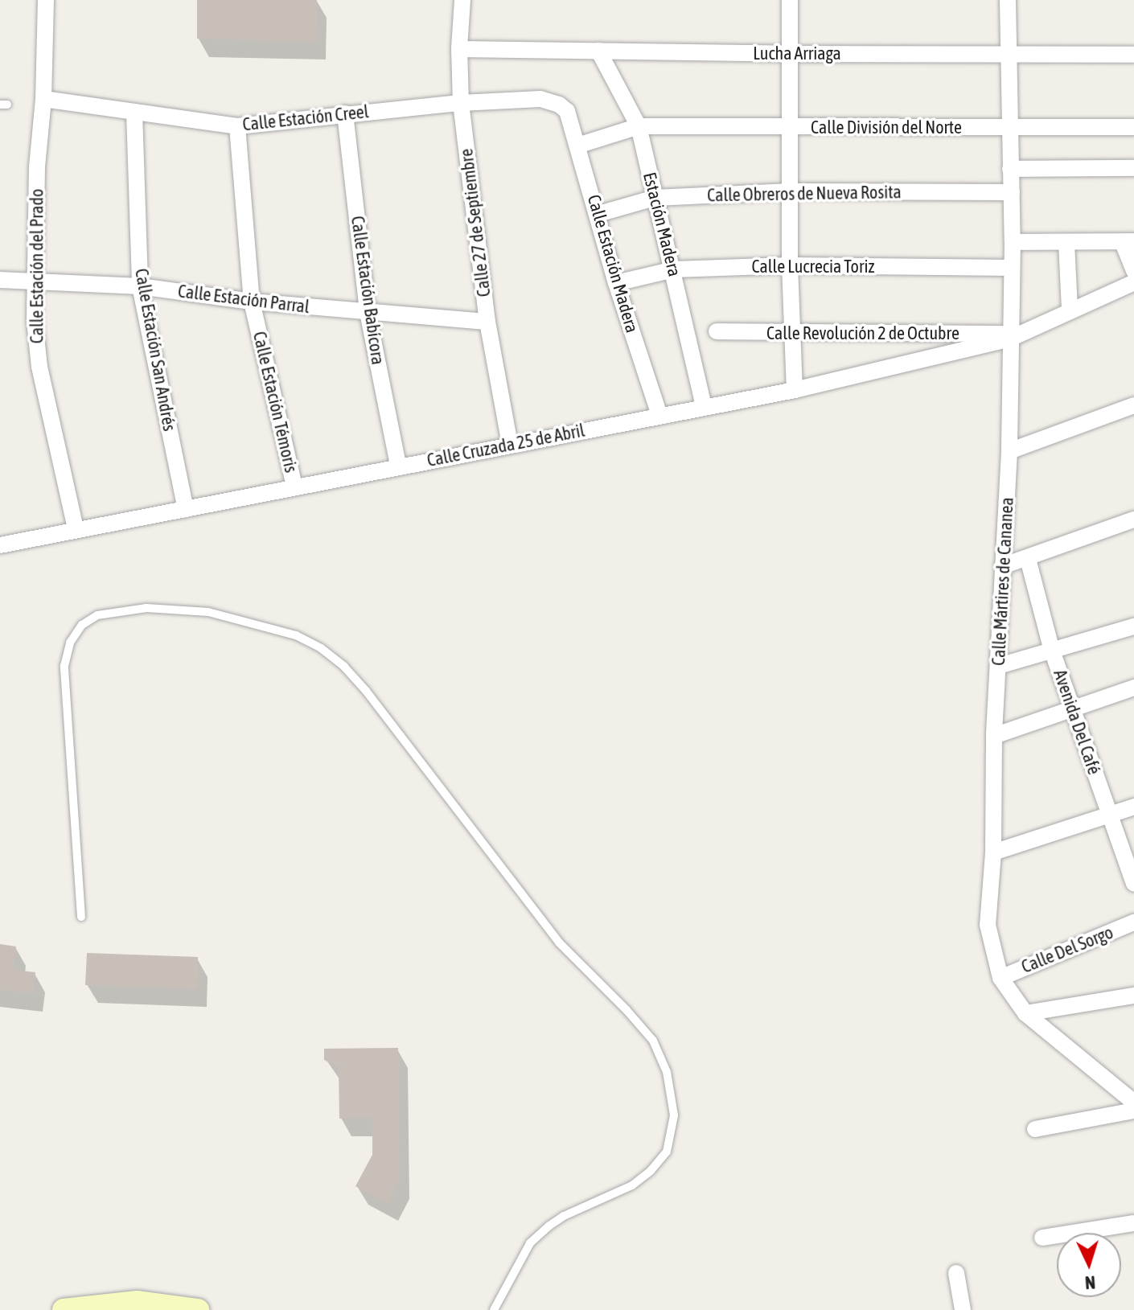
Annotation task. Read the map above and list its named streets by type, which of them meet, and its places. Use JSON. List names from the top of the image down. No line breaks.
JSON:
{"streets":{"street":["Lucha Arriaga","Calle Estación Creel","Calle División del Norte","Calle Obreros de Nueva Rosita","Calle 27 de Septiembre","Estación Madera","Calle Estación Madera","Calle Estación del Prado","Calle Lucrecia Toriz","Calle Estación Babícora","Calle Estación Parral","Calle Revolución 2 de Octubre","Calle Estación San Andrés","Calle Estación Témoris","Calle Cruzada 25 de Abril","Calle Mártires de Cananea","Avenida Del Café","Calle Del Sorgo"]},"crossings":[["Lucha Arriaga","Calle 27 de Septiembre"],["Lucha Arriaga","Estación Madera"],["Lucha Arriaga","Calle Mártires de Cananea"],["Calle Estación Creel","Calle 27 de Septiembre"],["Calle Estación Creel","Calle Estación Madera"],["Calle Estación Creel","Calle Estación del Prado"],["Calle Estación Creel","Calle Estación Babícora"],["Calle Estación Creel","Calle Estación San Andrés"],["Calle Estación Creel","Calle Estación Témoris"],["Calle División del Norte","Estación Madera"],["Calle División del Norte","Calle Estación Madera"],["Calle División del Norte","Calle Mártires de Cananea"],["Calle Obreros de Nueva Rosita","Estación Madera"],["Calle Obreros de Nueva Rosita","Calle Estación Madera"],["Calle Obreros de Nueva Rosita","Calle Mártires de Cananea"],["Calle 27 de Septiembre","Calle Estación Parral"],["Calle 27 de Septiembre","Calle Cruzada 25 de Abril"],["Estación Madera","Calle Lucrecia Toriz"],["Estación Madera","Calle Cruzada 25 de Abril"],["Calle Estación Madera","Calle Lucrecia Toriz"],["Calle Estación Madera","Calle Cruzada 25 de Abril"],["Calle Estación del Prado","Calle Estación Parral"],["Calle Estación del Prado","Calle Cruzada 25 de Abril"],["Calle Lucrecia Toriz","Calle Mártires de Cananea"],["Calle Estación Babícora","Calle Estación Parral"],["Calle Estación Babícora","Calle Cruzada 25 de Abril"],["Calle Estación Parral","Calle Estación San Andrés"],["Calle Estación Parral","Calle Estación Témoris"],["Calle Revolución 2 de Octubre","Calle Cruzada 25 de Abril"],["Calle Revolución 2 de Octubre","Calle Mártires de Cananea"],["Calle Estación San Andrés","Calle Cruzada 25 de Abril"],["Calle Estación Témoris","Calle Cruzada 25 de Abril"],["Calle Cruzada 25 de Abril","Calle Mártires de Cananea"],["Calle Mártires de Cananea","Calle Del Sorgo"]],"north":"bottom"}
